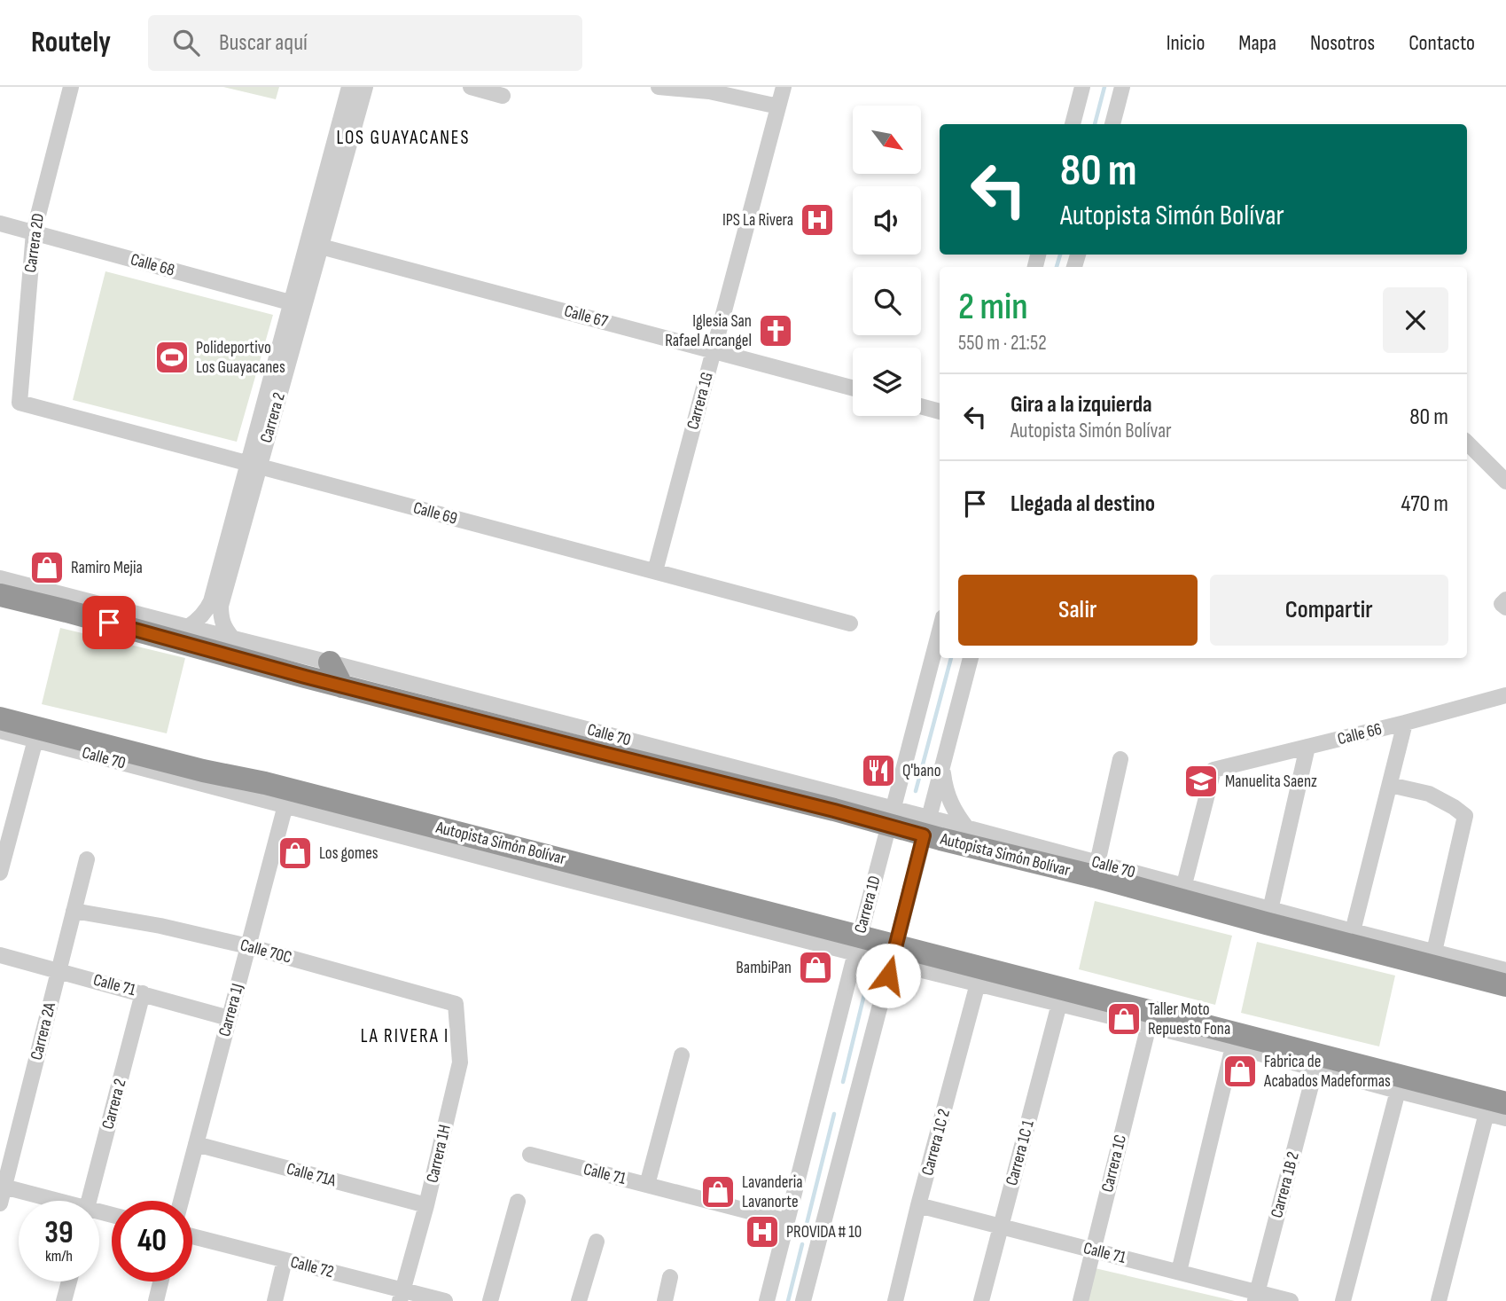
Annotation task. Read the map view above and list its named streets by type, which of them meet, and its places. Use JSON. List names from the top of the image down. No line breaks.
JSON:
{"streets":{"highway":["Autopista Simón Bolívar"],"street":["Carrera 2D","Calle 68","Calle 67","Carrera 1G","Carrera 2","Calle 69","Calle 66","Calle 70","Carrera 1D","Calle 70C","Calle 71","Carrera 1J","Carrera 2A","Carrera 1C 2","Carrera 1C 1","Carrera 1H","Carrera 1C","Calle 71A","Carrera 1B 2","Calle 72"]},"crossings":[["Carrera 2D","Calle 68"],["Carrera 2D","Calle 69"],["Calle 68","Carrera 2"],["Calle 67","Carrera 1G"],["Calle 67","Carrera 2"],["Carrera 1G","Calle 69"],["Carrera 2","Calle 69"],["Carrera 2","Calle 70"],["Carrera 2","Calle 71"],["Calle 66","Calle 70"],["Calle 66","Autopista Simón Bolívar"],["Calle 70","Autopista Simón Bolívar"],["Calle 70","Carrera 1J"],["Autopista Simón Bolívar","Carrera 1D"],["Autopista Simón Bolívar","Carrera 1C"],["Carrera 1D","Calle 71"],["Calle 70C","Carrera 1J"],["Calle 70C","Carrera 2A"],["Calle 70C","Carrera 1H"],["Calle 71","Carrera 1J"],["Calle 71","Carrera 2A"],["Calle 71","Carrera 1C 2"],["Calle 71","Carrera 1C 1"],["Calle 71","Carrera 1C"],["Calle 71","Carrera 1B 2"],["Carrera 1J","Calle 71A"],["Carrera 1H","Calle 71A"],["Carrera 1H","Calle 72"]],"districts":["LOS GUAYACANES","LA RIVERA I"],"places":{"hospital":["IPS La Rivera","PROVIDA # 10"],"church":["Iglesia San Rafael Arcangel"],"sports":["Polideportivo Los Guayacanes"],"shop":["Ramiro Mejia","Los gomes","BambiPan","Taller Moto Repuesto Fona","Fabrica de Acabados Madeformas","Lavanderia Lavanorte"],"restaurant":["Q'bano"],"school or university":["Manuelita Saenz"]},"north":"bottom right","page":{"header":"Routely","search":"Buscar aquí","nav":["Inicio","Mapa","Nosotros","Contacto"],"turn":["80 m","Autopista Simón Bolívar"],"heading":["2 min","550 m · 21:52"],"list":[{"name":"Gira a la izquierda","note":"Autopista Simón Bolívar","value":"80 m"},{"name":"Llegada al destino","value":"470 m"}],"buttons":["Salir","Compartir"],"speed":"39 km/h","limit":"40"}}
